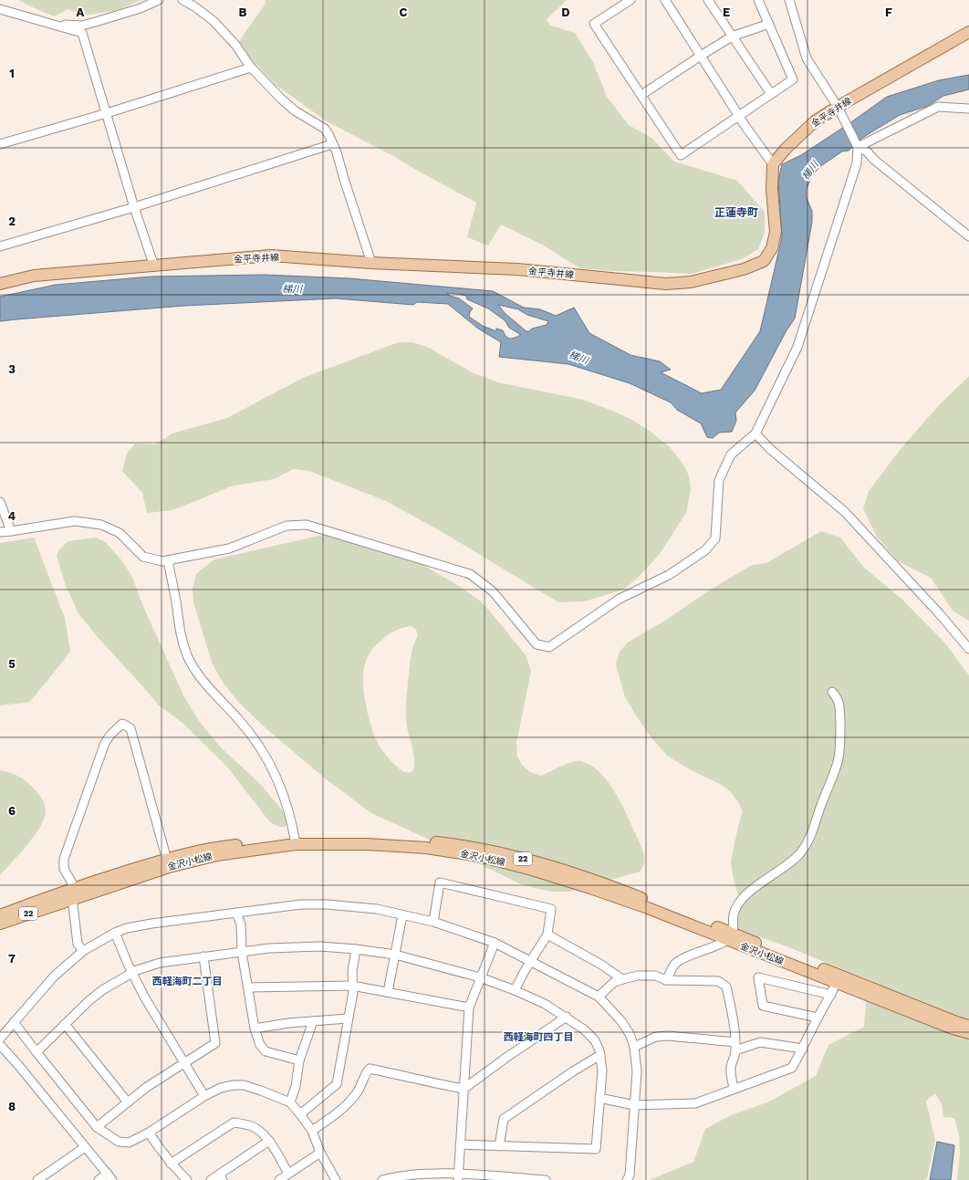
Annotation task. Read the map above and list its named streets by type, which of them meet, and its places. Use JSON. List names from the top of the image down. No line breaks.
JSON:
{"streets":{"main road":["金平寺井線","金沢小松線","22"]},"districts":["正蓮寺町","西軽海町二丁目","西軽海町四丁目"],"water":["梯川"],"grid":{"columns":["A","B","C","D","E","F"],"rows":["1","2","3","4","5","6","7","8"]}}
